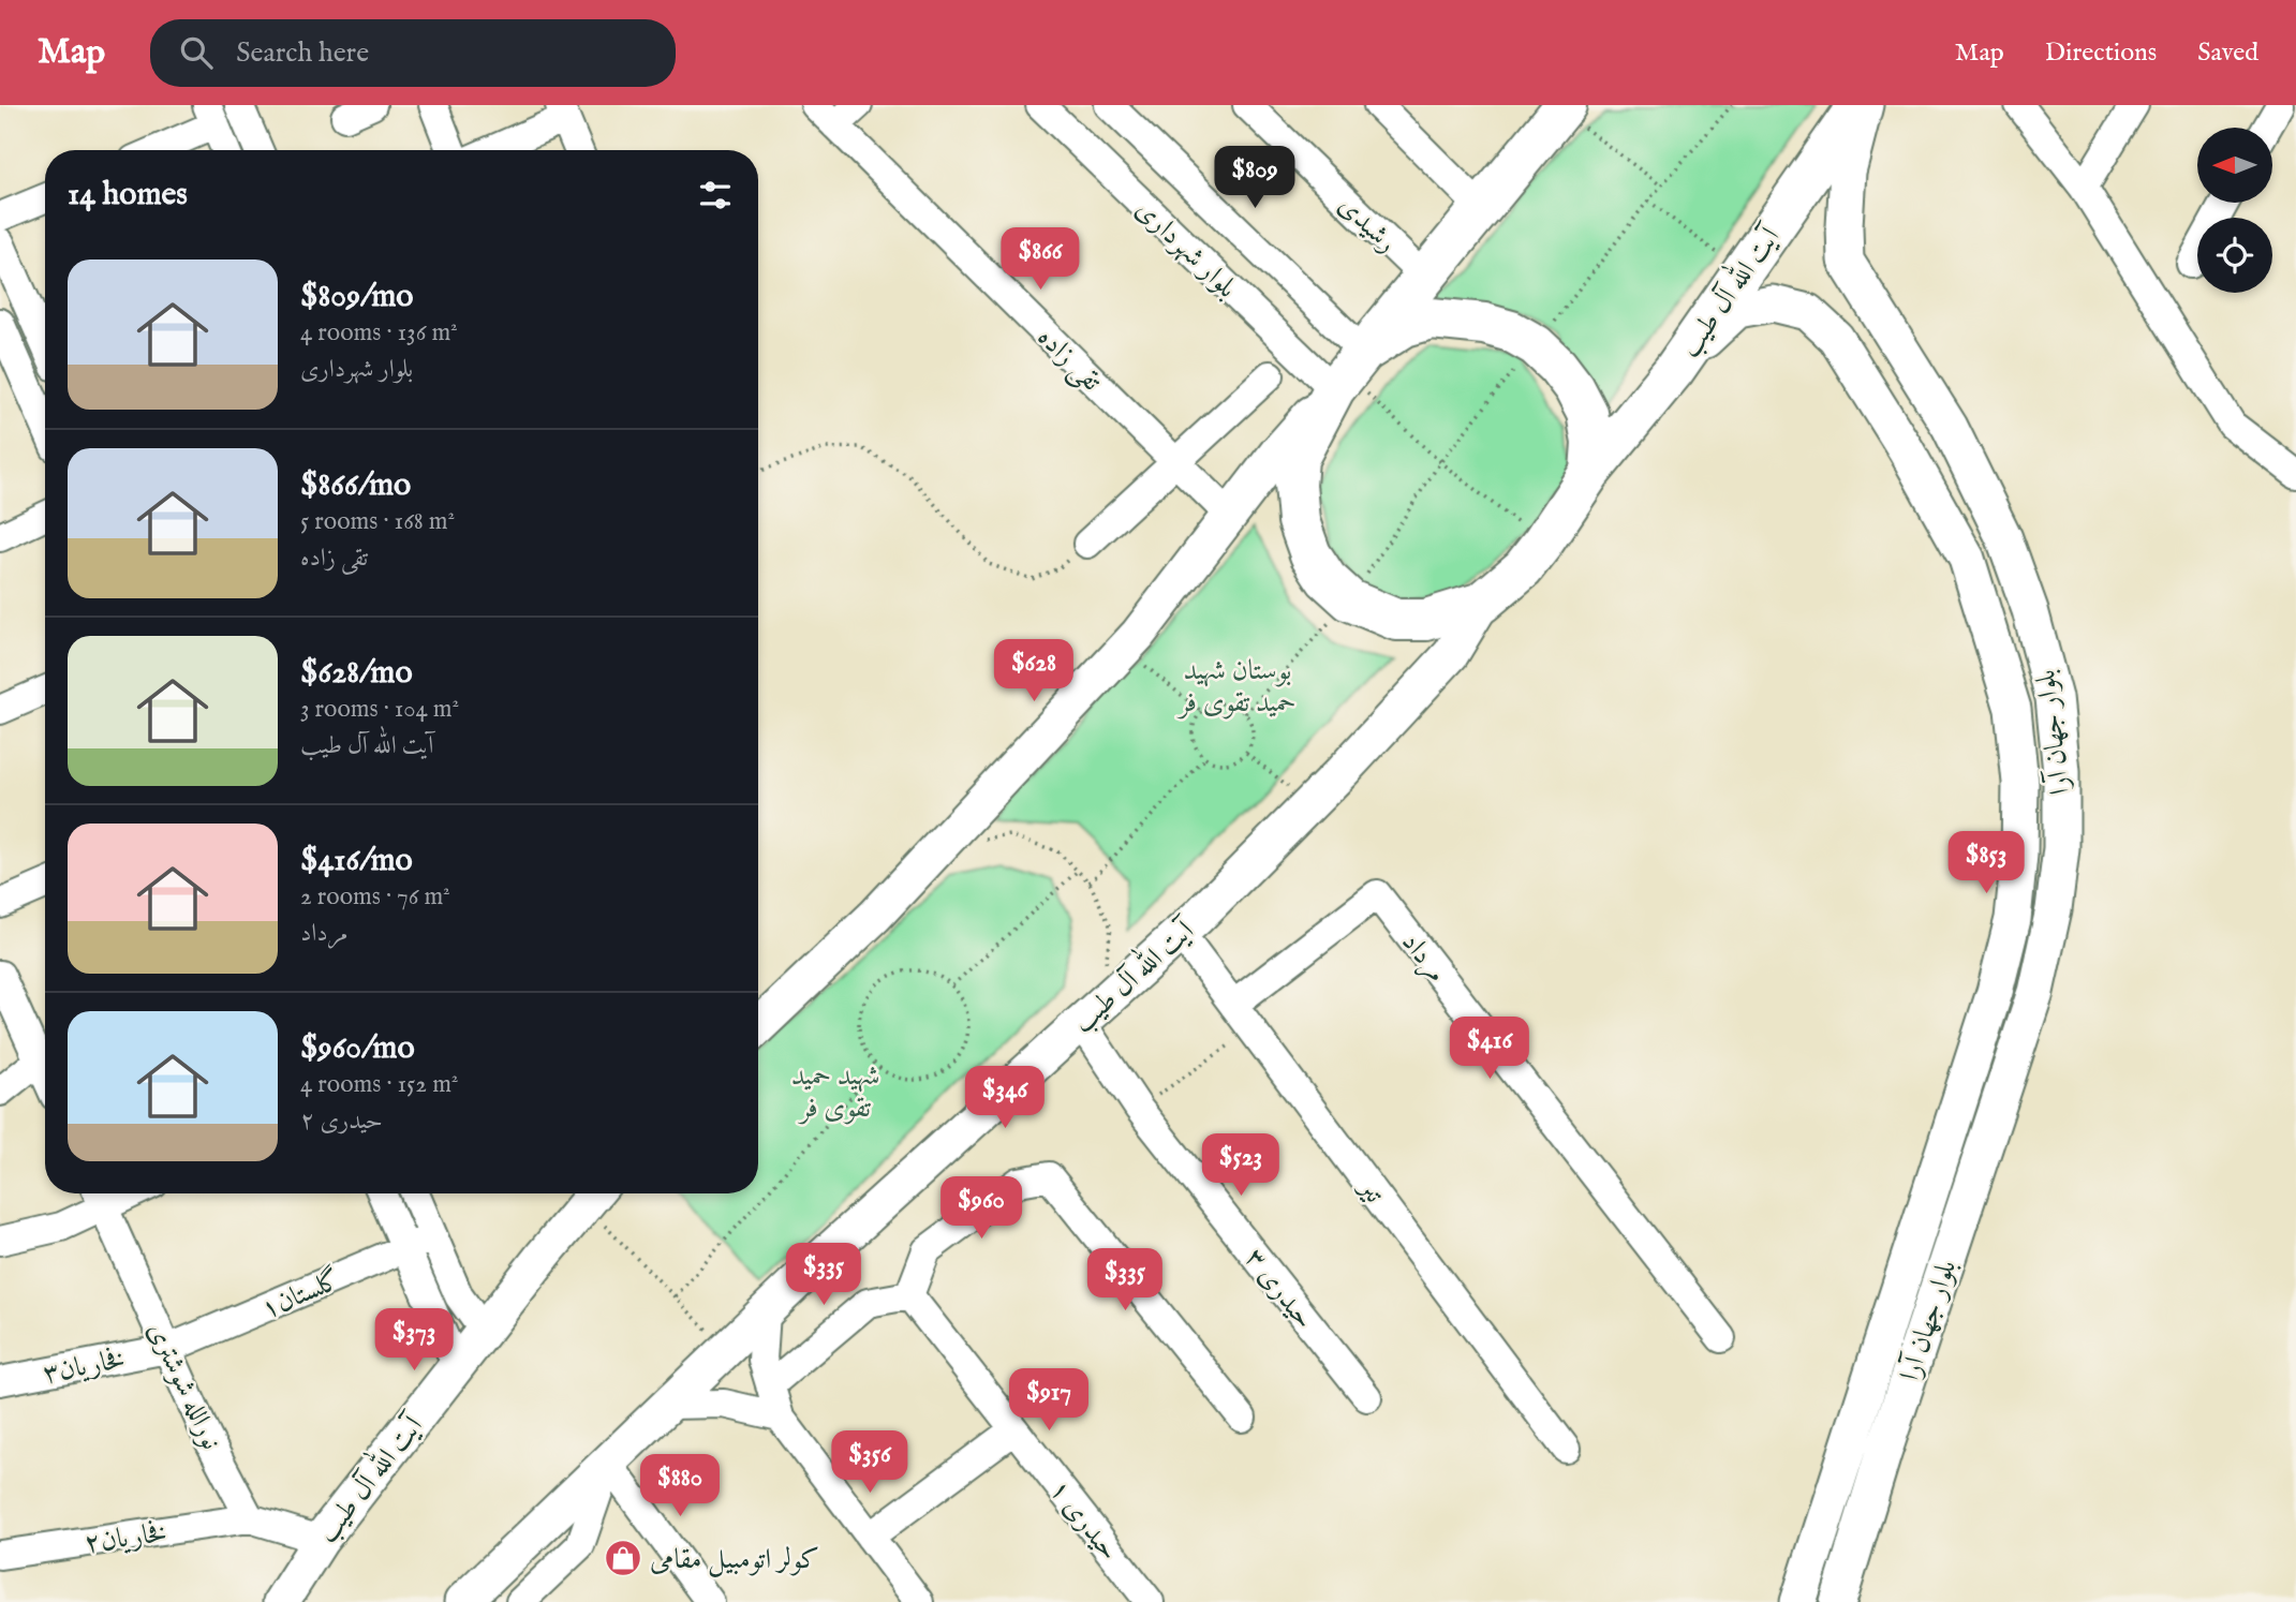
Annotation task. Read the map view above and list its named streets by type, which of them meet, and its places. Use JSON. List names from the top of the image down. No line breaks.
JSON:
{"streets":{"highway":["آیت الله آل طیب"],"main road":["بلوار جهان آرا"],"street":["رشیدی","بلوار شهرداری","تقی زاده","مرداد","تیر","حیدری ۳","گلستان۱","فخاریان۳","نورالله شوشتری","حیدری ۱","فخاریان۲"]},"crossings":[["آیت الله آل طیب","بلوار جهان آرا"],["آیت الله آل طیب","تیر"],["آیت الله آل طیب","حیدری ۳"],["مرداد","تیر"],["گلستان۱","فخاریان۳"],["گلستان۱","نورالله شوشتری"],["فخاریان۳","نورالله شوشتری"],["نورالله شوشتری","فخاریان۲"]],"parks":["بوستان شهید حمید تقوی فر","شهید حمید تقوی فر"],"places":{"shop":["کولر اتومبیل مقامی"]},"north":"left","page":{"header":"Map","search":"Search here","nav":["Map","Directions","Saved"],"price":["$809","$866","$628","$853","$416","$346","$523","$960","$335","$335","$373","$917","$356","$880"],"heading":"14 homes","list":[{"name":"$809/mo","note":"4 rooms · 136 m² · بلوار شهرداری"},{"name":"$866/mo","note":"5 rooms · 168 m² · تقی زاده"},{"name":"$628/mo","note":"3 rooms · 104 m² · آیت الله آل طیب"},{"name":"$416/mo","note":"2 rooms · 76 m² · مرداد"},{"name":"$960/mo","note":"4 rooms · 152 m² · حیدری ۲"}]}}
